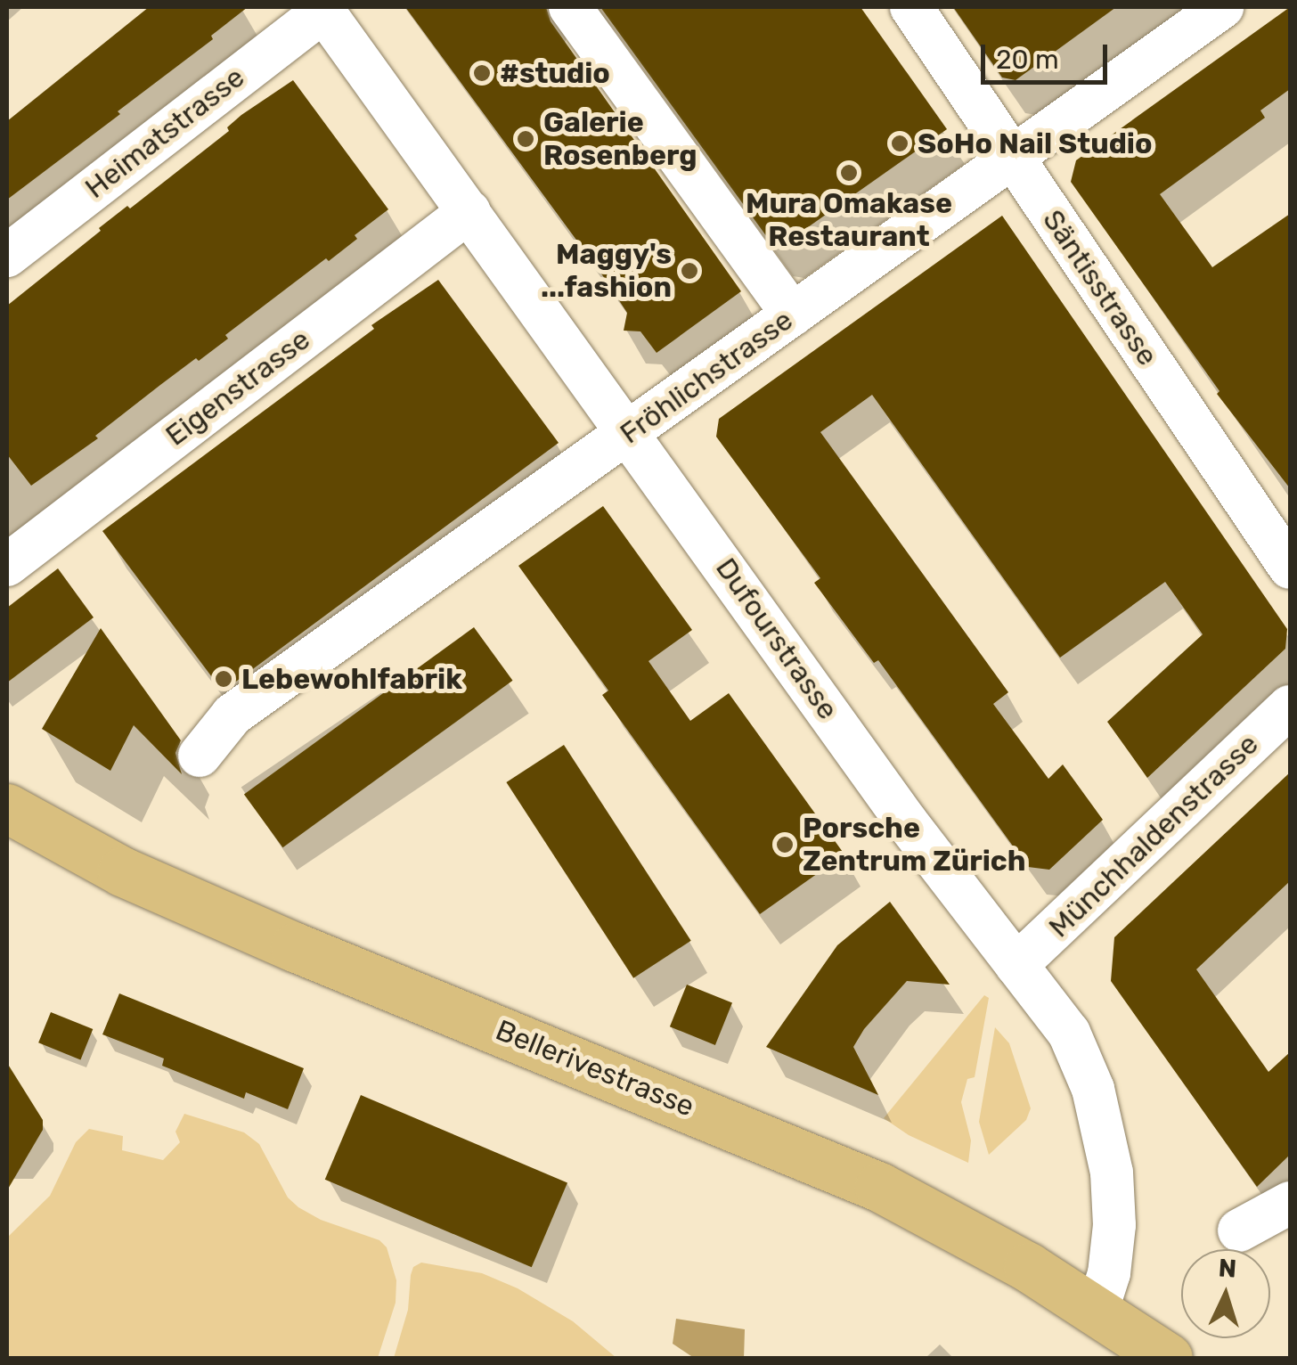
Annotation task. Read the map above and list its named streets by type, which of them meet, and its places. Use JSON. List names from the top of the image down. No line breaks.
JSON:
{"streets":{"main road":["Bellerivestrasse"],"street":["Heimatstrasse","Säntisstrasse","Fröhlichstrasse","Eigenstrasse","Dufourstrasse","Münchhaldenstrasse"]},"crossings":[["Heimatstrasse","Dufourstrasse"],["Säntisstrasse","Fröhlichstrasse"],["Fröhlichstrasse","Dufourstrasse"],["Eigenstrasse","Dufourstrasse"],["Dufourstrasse","Münchhaldenstrasse"],["Dufourstrasse","Bellerivestrasse"]],"places":["#studio","Galerie Rosenberg","SoHo Nail Studio","Mura Omakase Restaurant","Maggy's ...fashion","Lebewohlfabrik","Porsche Zentrum Zürich"],"scale_bar":"20 m","north":"top"}
